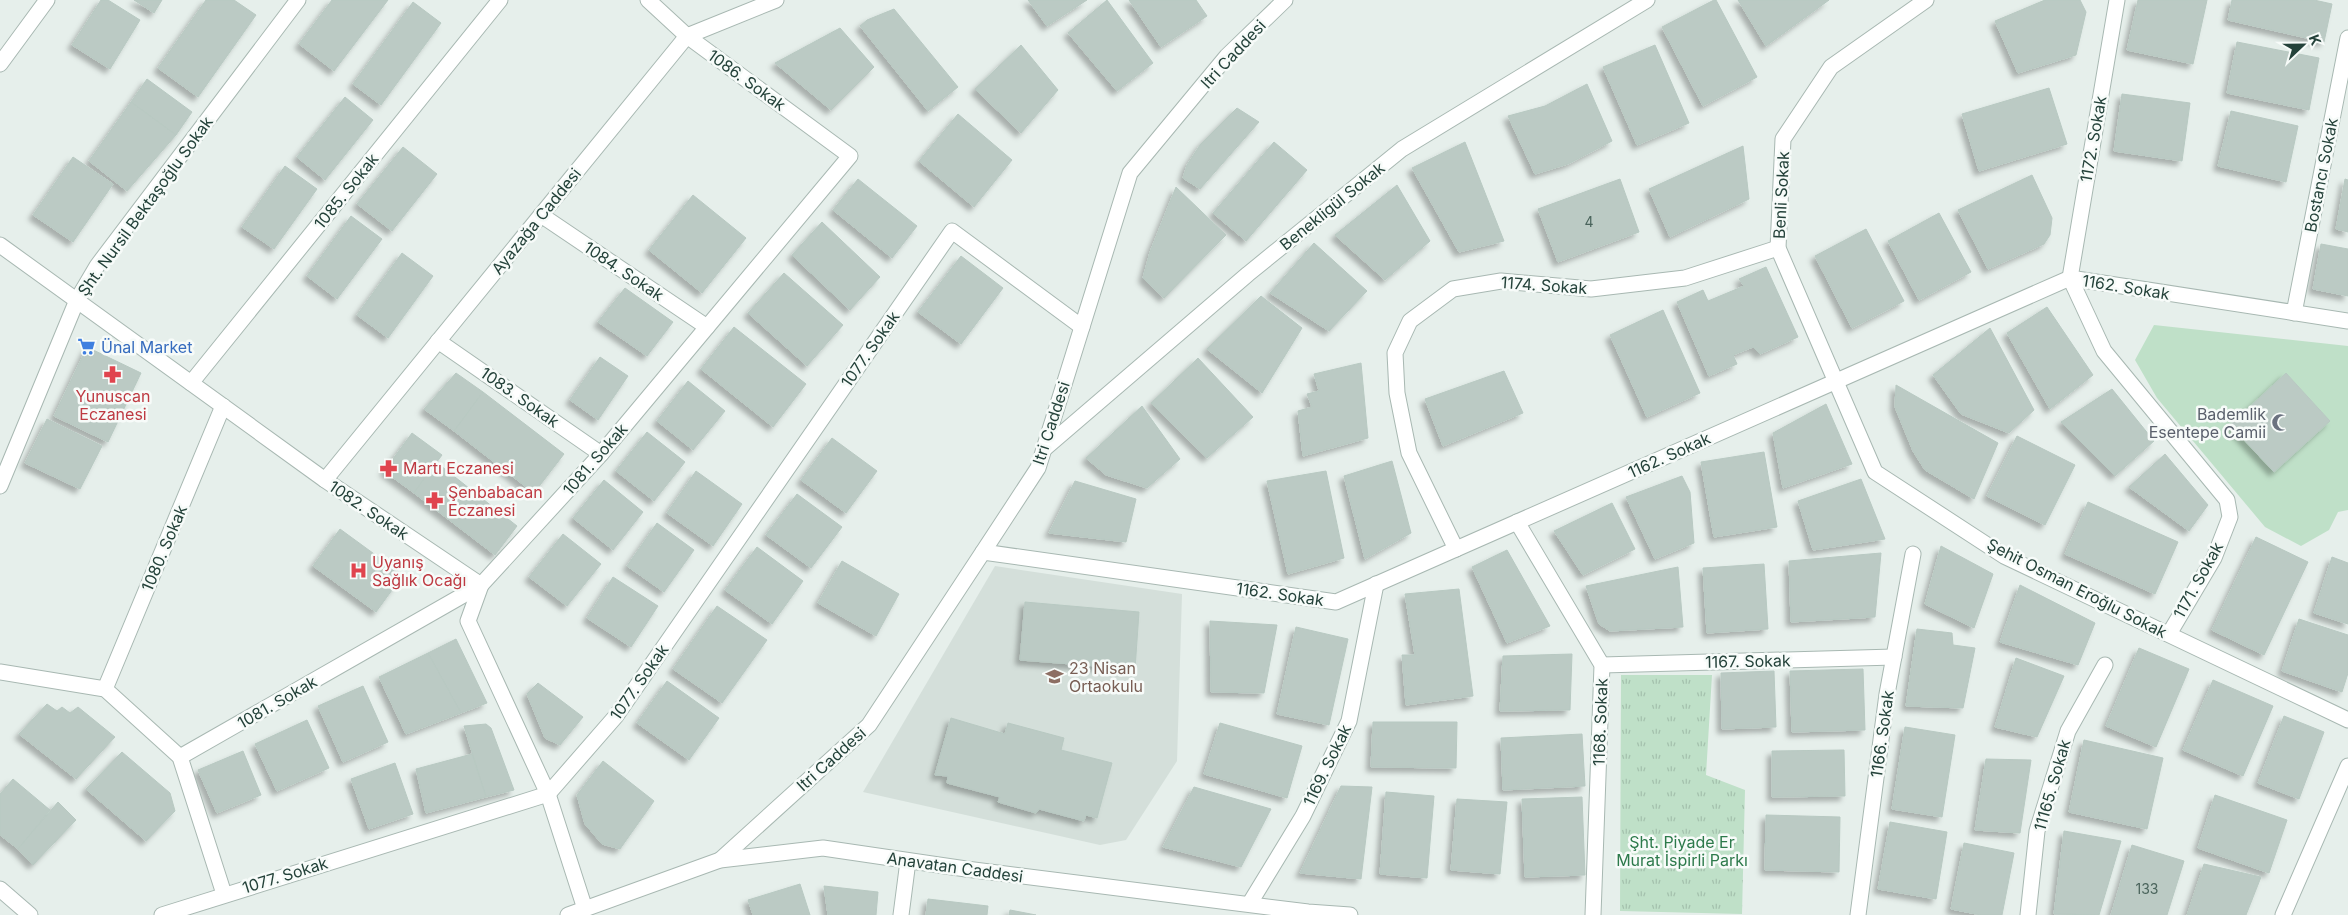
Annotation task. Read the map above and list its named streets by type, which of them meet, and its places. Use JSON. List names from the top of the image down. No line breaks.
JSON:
{"streets":{"street":["Itri Caddesi","1086. Sokak","1172. Sokak","Bostancı Sokak","1085. Sokak","Benli Sokak","Şht. Nursil Bektaşoğlu Sokak","Benekligül Sokak","Ayazağa Caddesi","1084. Sokak","1174. Sokak","1162. Sokak","1077. Sokak","1083. Sokak","1081. Sokak","1082. Sokak","1080. Sokak","1171. Sokak","Şehit Osman Eroğlu Sokak","1167. Sokak","1168. Sokak","1166. Sokak","1169. Sokak","11165. Sokak","Anavatan Caddesi"]},"crossings":[["Itri Caddesi","Benekligül Sokak"],["Itri Caddesi","1162. Sokak"],["Itri Caddesi","1077. Sokak"],["Itri Caddesi","Anavatan Caddesi"],["1086. Sokak","Ayazağa Caddesi"],["1086. Sokak","1081. Sokak"],["1172. Sokak","1162. Sokak"],["1172. Sokak","1171. Sokak"],["Bostancı Sokak","1162. Sokak"],["1085. Sokak","1082. Sokak"],["Benli Sokak","1174. Sokak"],["Benli Sokak","1162. Sokak"],["Benli Sokak","Şehit Osman Eroğlu Sokak"],["Şht. Nursil Bektaşoğlu Sokak","1082. Sokak"],["Ayazağa Caddesi","1084. Sokak"],["Ayazağa Caddesi","1083. Sokak"],["Ayazağa Caddesi","1082. Sokak"],["1084. Sokak","1081. Sokak"],["1174. Sokak","1162. Sokak"],["1162. Sokak","1171. Sokak"],["1162. Sokak","Şehit Osman Eroğlu Sokak"],["1162. Sokak","1168. Sokak"],["1162. Sokak","1169. Sokak"],["1083. Sokak","1081. Sokak"],["1081. Sokak","1082. Sokak"],["1082. Sokak","1080. Sokak"],["1171. Sokak","Şehit Osman Eroğlu Sokak"],["1167. Sokak","1168. Sokak"],["1167. Sokak","1166. Sokak"],["1169. Sokak","Anavatan Caddesi"]],"parks":["Şht. Piyade Er Murat İspirli Parkı"],"places":{"supermarket":["Ünal Market"],"pharmacy":["Yunuscan Eczanesi","Martı Eczanesi","Şenbabacan Eczanesi"],"mosque":["Bademlik Esentepe Camii"],"hospital":["Uyanış Sağlık Ocağı"],"school or university":["23 Nisan Ortaokulu"]},"house_numbers":["4","133"],"north":"right"}
